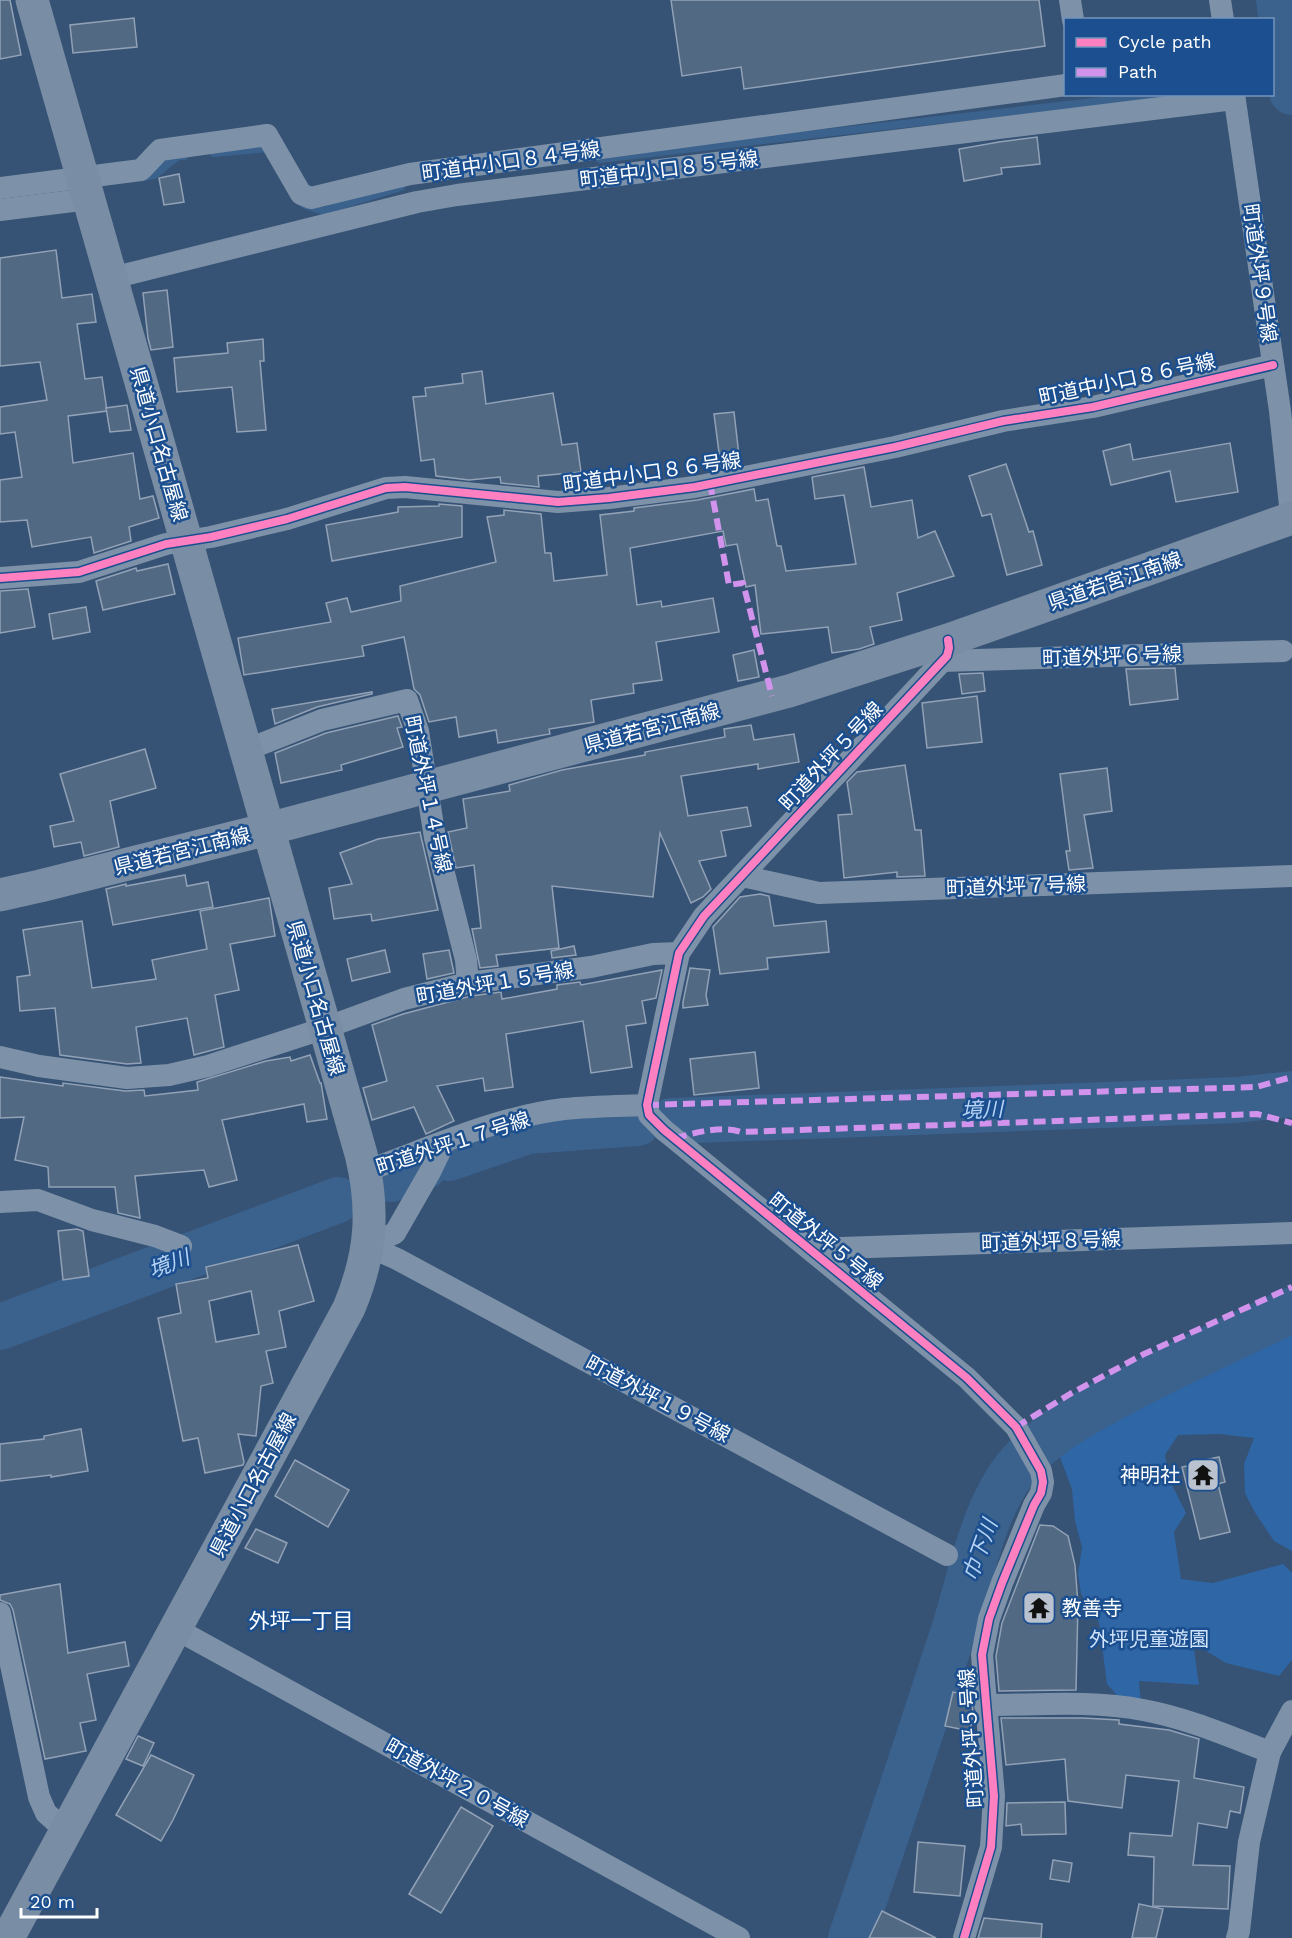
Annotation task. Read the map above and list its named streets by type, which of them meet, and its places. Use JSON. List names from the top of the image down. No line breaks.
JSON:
{"streets":{"main road":["県道小口名古屋線","県道若宮江南線"],"street":["町道中小口８４号線","町道中小口８５号線","町道外坪９号線","町道中小口８６号線","町道外坪６号線","町道外坪５号線","町道外坪１４号線","町道外坪７号線","町道外坪１５号線","町道外坪１７号線","町道外坪８号線","町道外坪１９号線","町道外坪２０号線"]},"crossings":[["町道中小口８４号線","県道小口名古屋線"],["町道中小口８５号線","町道外坪９号線"],["町道中小口８５号線","県道小口名古屋線"],["町道外坪９号線","町道中小口８６号線"],["町道外坪９号線","県道若宮江南線"],["町道中小口８６号線","県道小口名古屋線"],["県道小口名古屋線","県道若宮江南線"],["県道小口名古屋線","町道外坪１４号線"],["県道小口名古屋線","町道外坪１５号線"],["県道小口名古屋線","町道外坪１７号線"],["県道小口名古屋線","町道外坪１９号線"],["県道小口名古屋線","町道外坪２０号線"],["県道若宮江南線","町道外坪６号線"],["県道若宮江南線","町道外坪５号線"],["県道若宮江南線","町道外坪１４号線"],["町道外坪６号線","町道外坪５号線"],["町道外坪５号線","町道外坪７号線"],["町道外坪５号線","町道外坪１５号線"],["町道外坪５号線","町道外坪１７号線"],["町道外坪５号線","町道外坪８号線"],["町道外坪１４号線","町道外坪１５号線"]],"districts":["外坪一丁目"],"water":["境川","巾下川"],"parks":["外坪児童遊園"],"places":{"temple":["神明社","教善寺"]},"legend":["Cycle path","Path"],"scale_bar":"20 m"}
